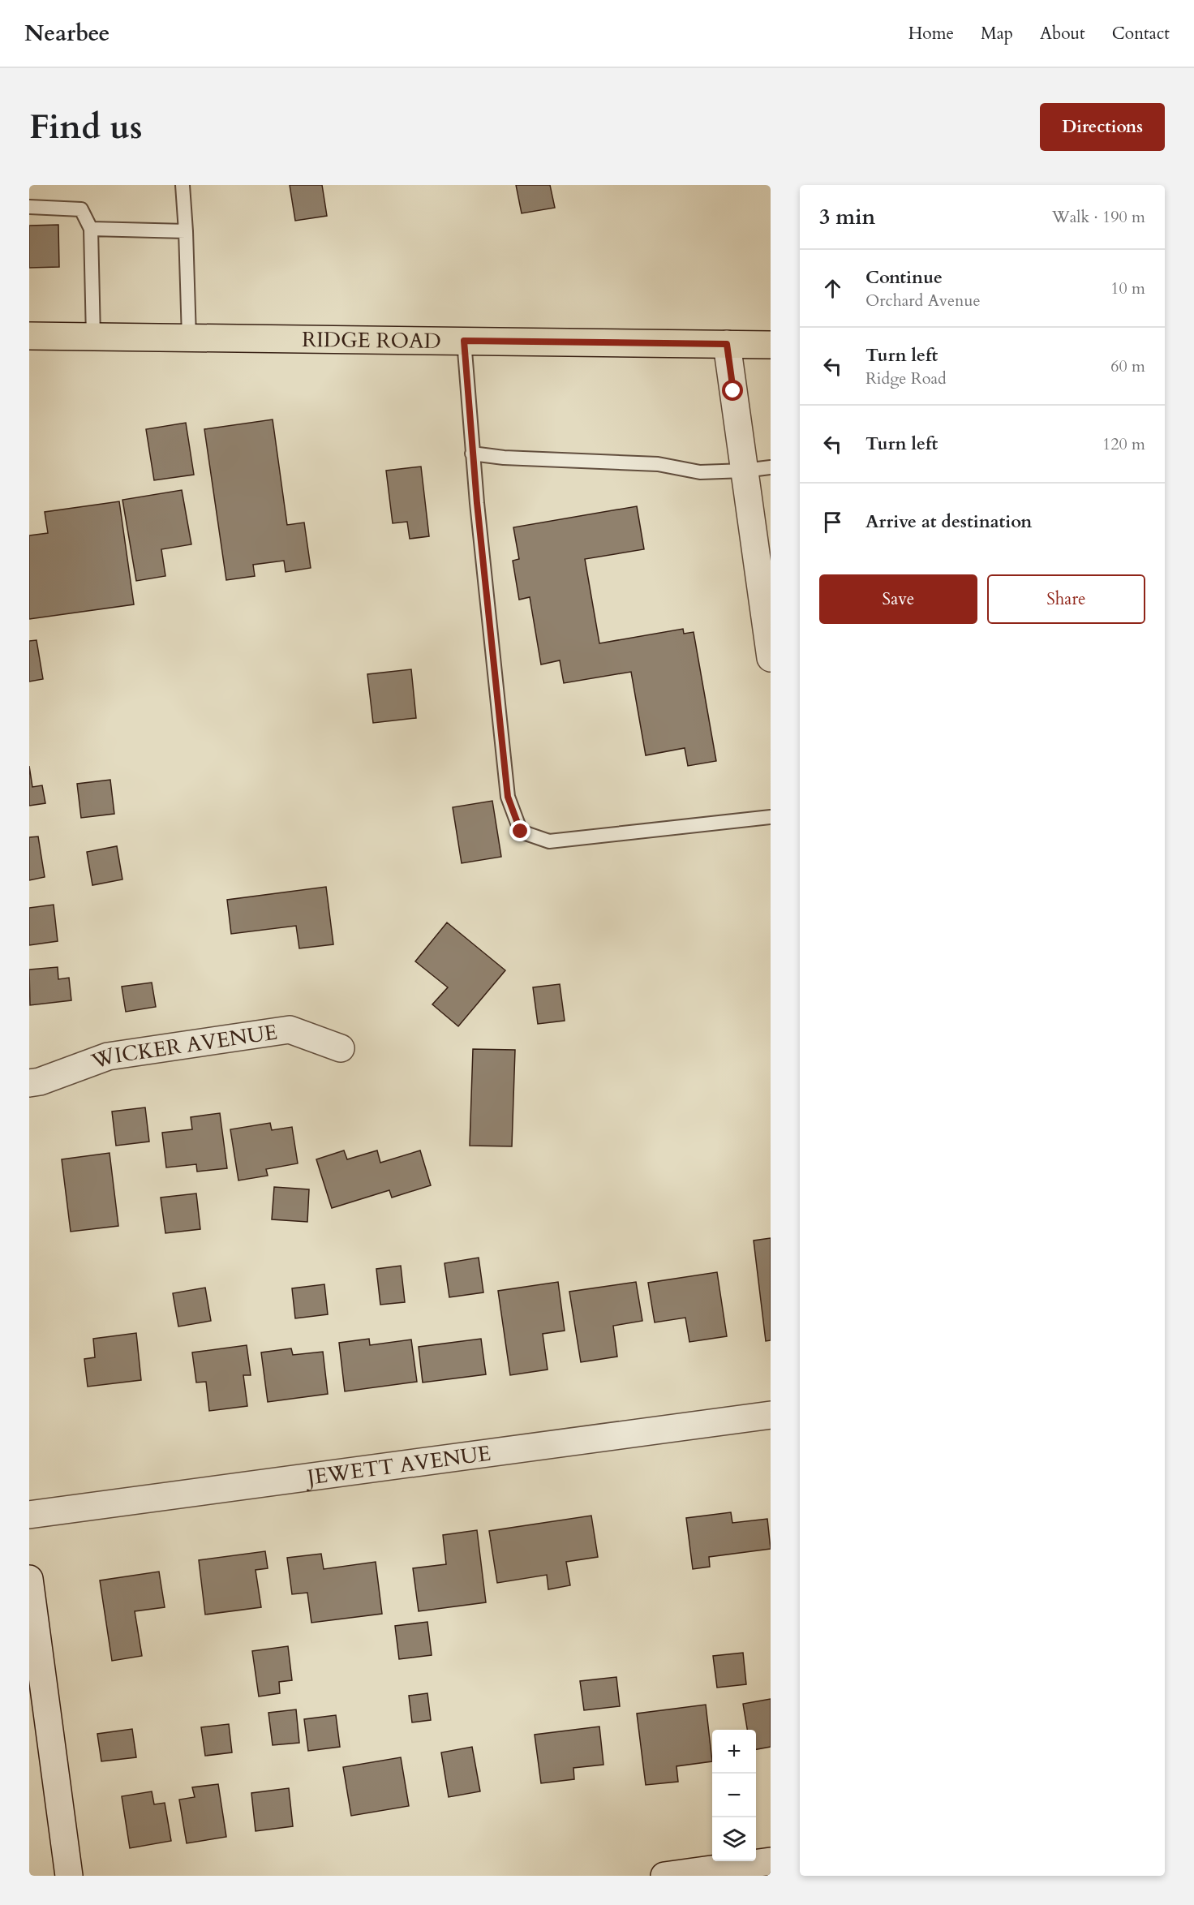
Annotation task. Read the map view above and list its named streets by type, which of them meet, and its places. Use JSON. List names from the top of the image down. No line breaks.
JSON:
{"streets":{"main road":["RIDGE ROAD"],"street":["WICKER AVENUE","JEWETT AVENUE"]},"page":{"header":"Nearbee","nav":["Home","Map","About","Contact"],"buttons":["Directions",["Save","Share"]],"title":"Find us","heading":["3 min","Walk · 190 m"],"list":[["Continue","Orchard Avenue","10 m"],["Turn left","Ridge Road","60 m"],["Turn left","120 m"],"Arrive at destination"],"map_buttons":["+","−"]}}
